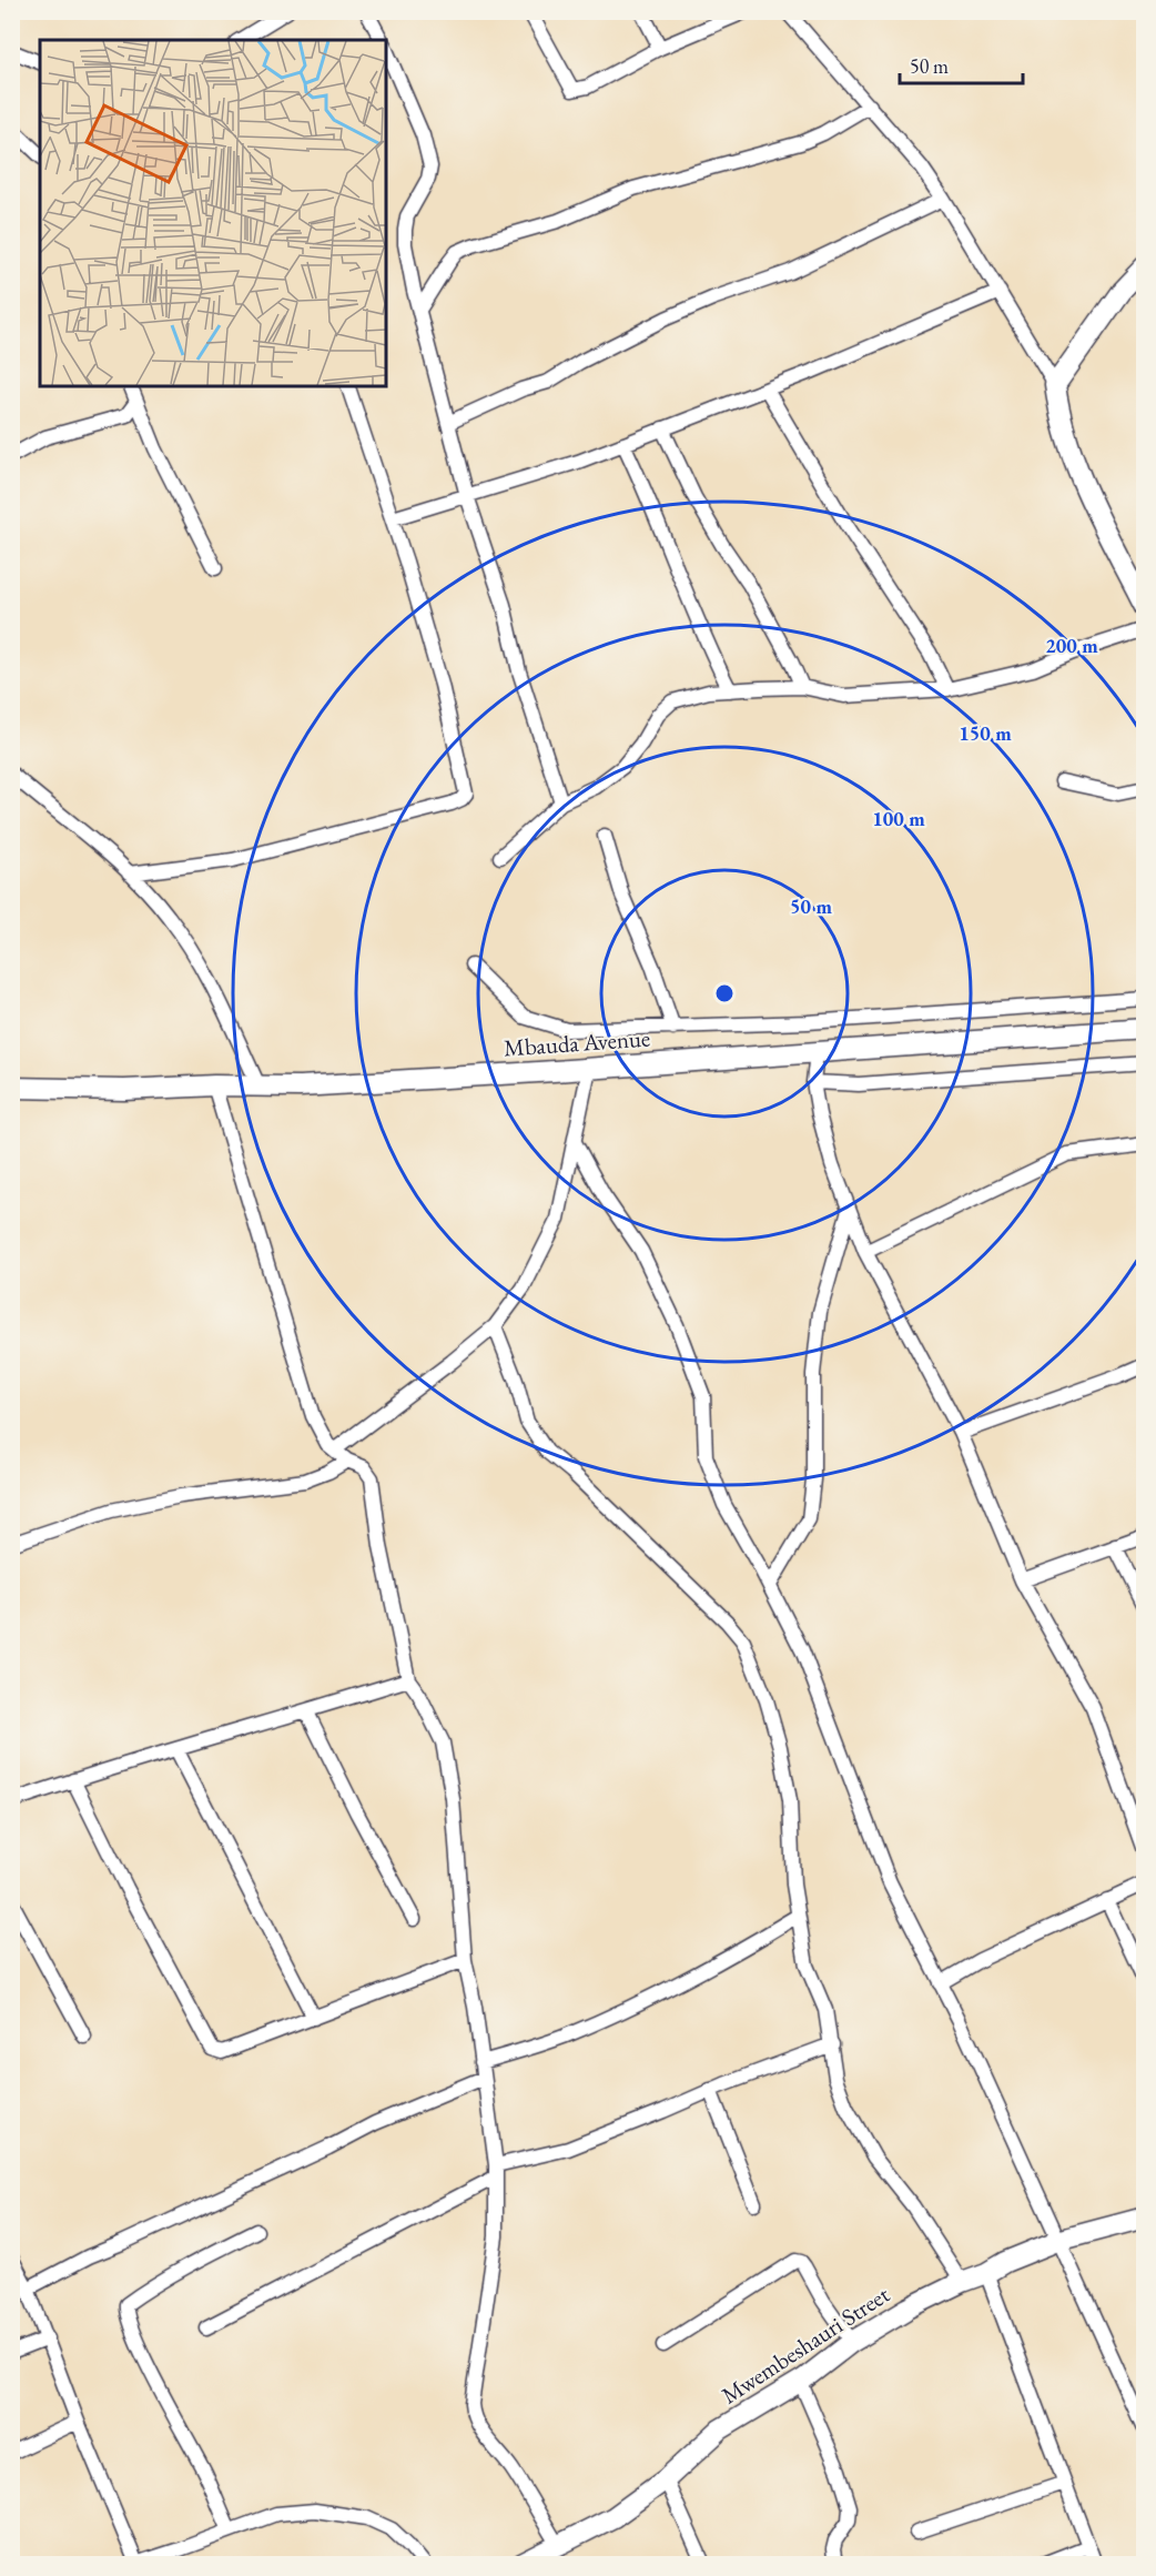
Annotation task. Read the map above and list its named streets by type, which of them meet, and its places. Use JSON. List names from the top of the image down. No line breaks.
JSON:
{"streets":{"street":["Mbauda Avenue","Mwembeshauri Street"]},"scale_bar":"50 m","rings":["200 m","150 m","100 m","50 m"]}
